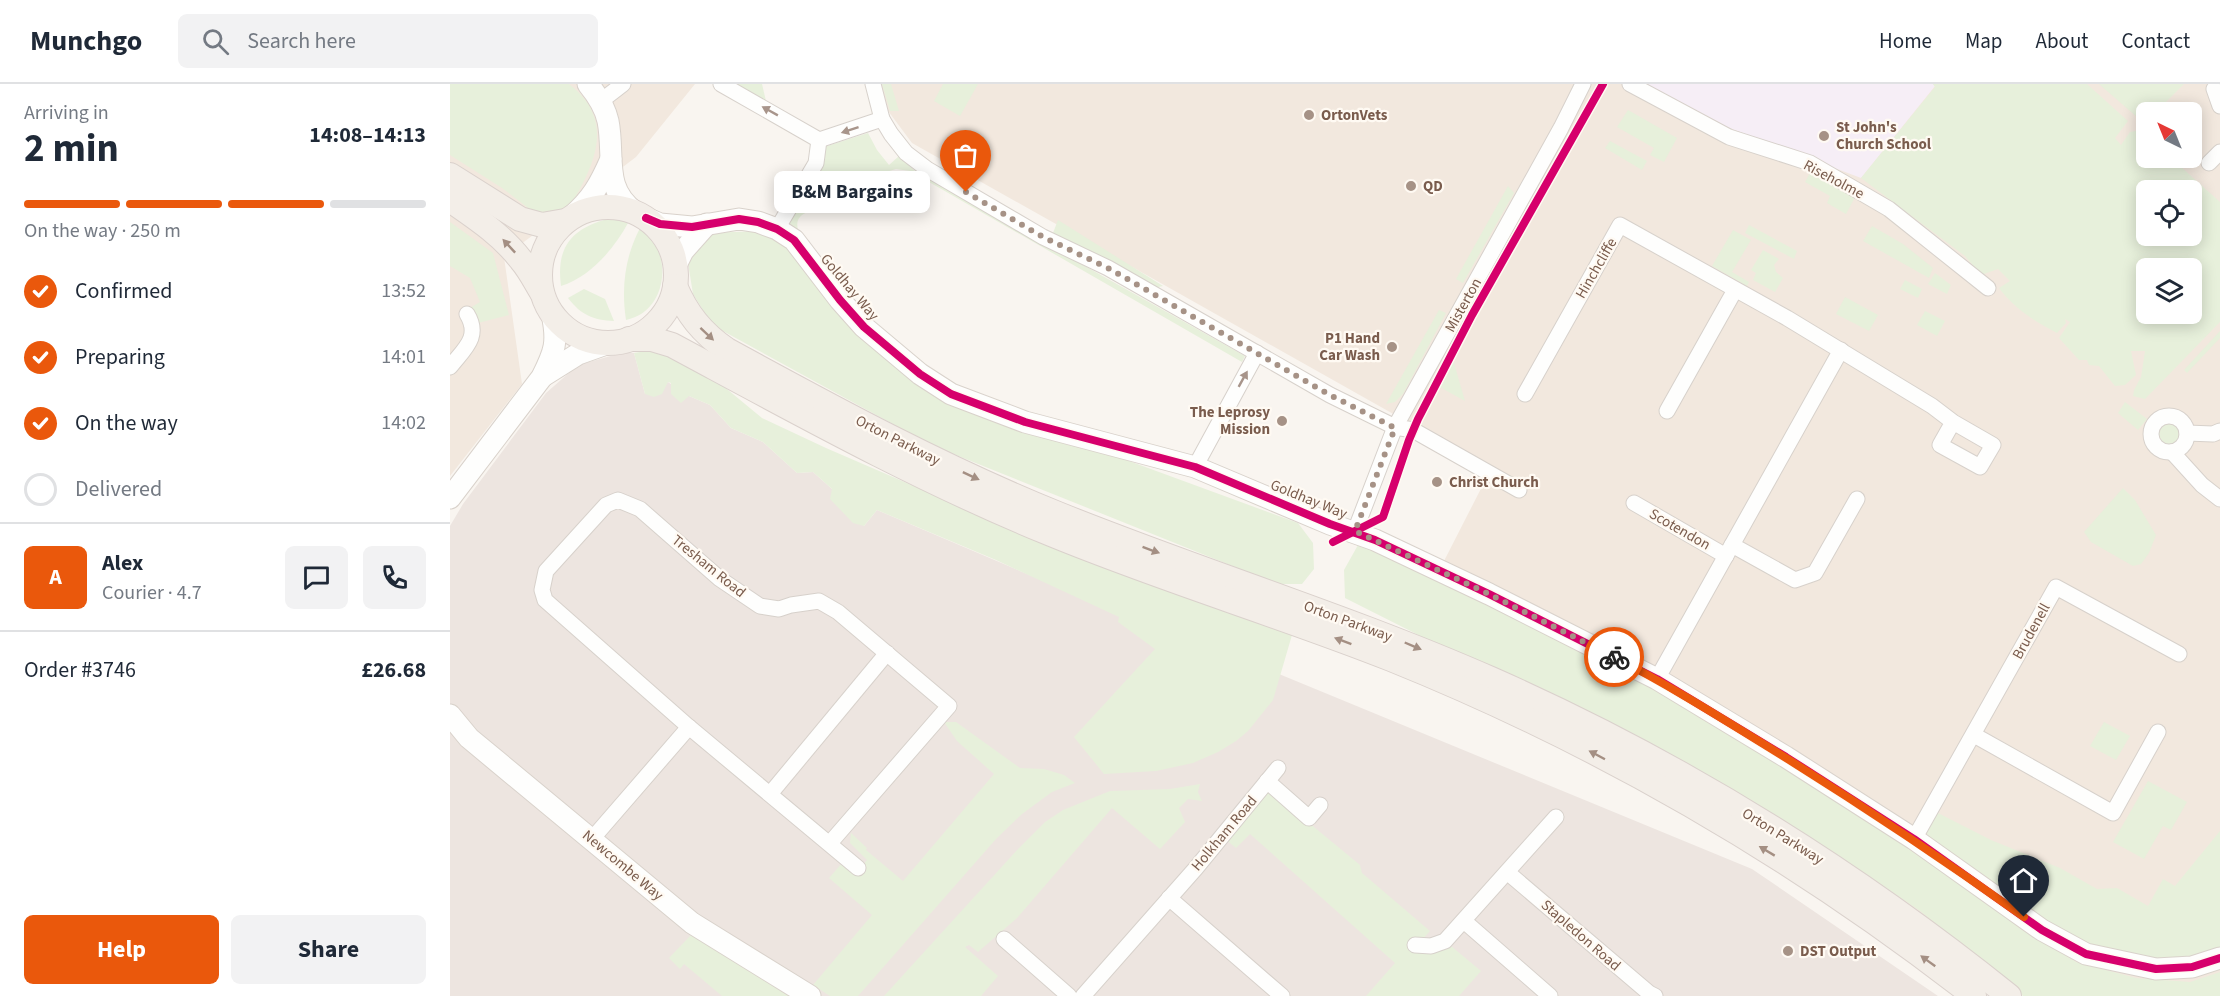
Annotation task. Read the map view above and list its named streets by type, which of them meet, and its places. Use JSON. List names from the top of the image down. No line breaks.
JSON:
{"streets":{"main road":["Orton Parkway"],"street":["Riseholme","Hinchcliffe","Goldhay Way","Misterton","Scotendon","Tresham Road","Brudenell","Holkham Road","Newcombe Way","Stapledon Road"]},"crossings":[["Goldhay Way","Misterton"],["Goldhay Way","Orton Parkway"],["Goldhay Way","Brudenell"]],"places":["OrtonVets","St John's Church School","QD","B&M Bargains","P1 Hand Car Wash","The Leprosy Mission","Christ Church","DST Output"],"north":"top left","page":{"header":"Munchgo","search":"Search here","nav":["Home","Map","About","Contact"],"heading":["2 min","Arriving in","14:08–14:13"],"panel":["Alex","Courier · 4.7","Order #3746","£26.68"],"bubble":"B&M Bargains","bar":"On the way · 250 m","list":[["Confirmed","13:52"],["Preparing","14:01"],["On the way","14:02"],"Delivered"],"round":"A","buttons":["Help","Share"]}}
